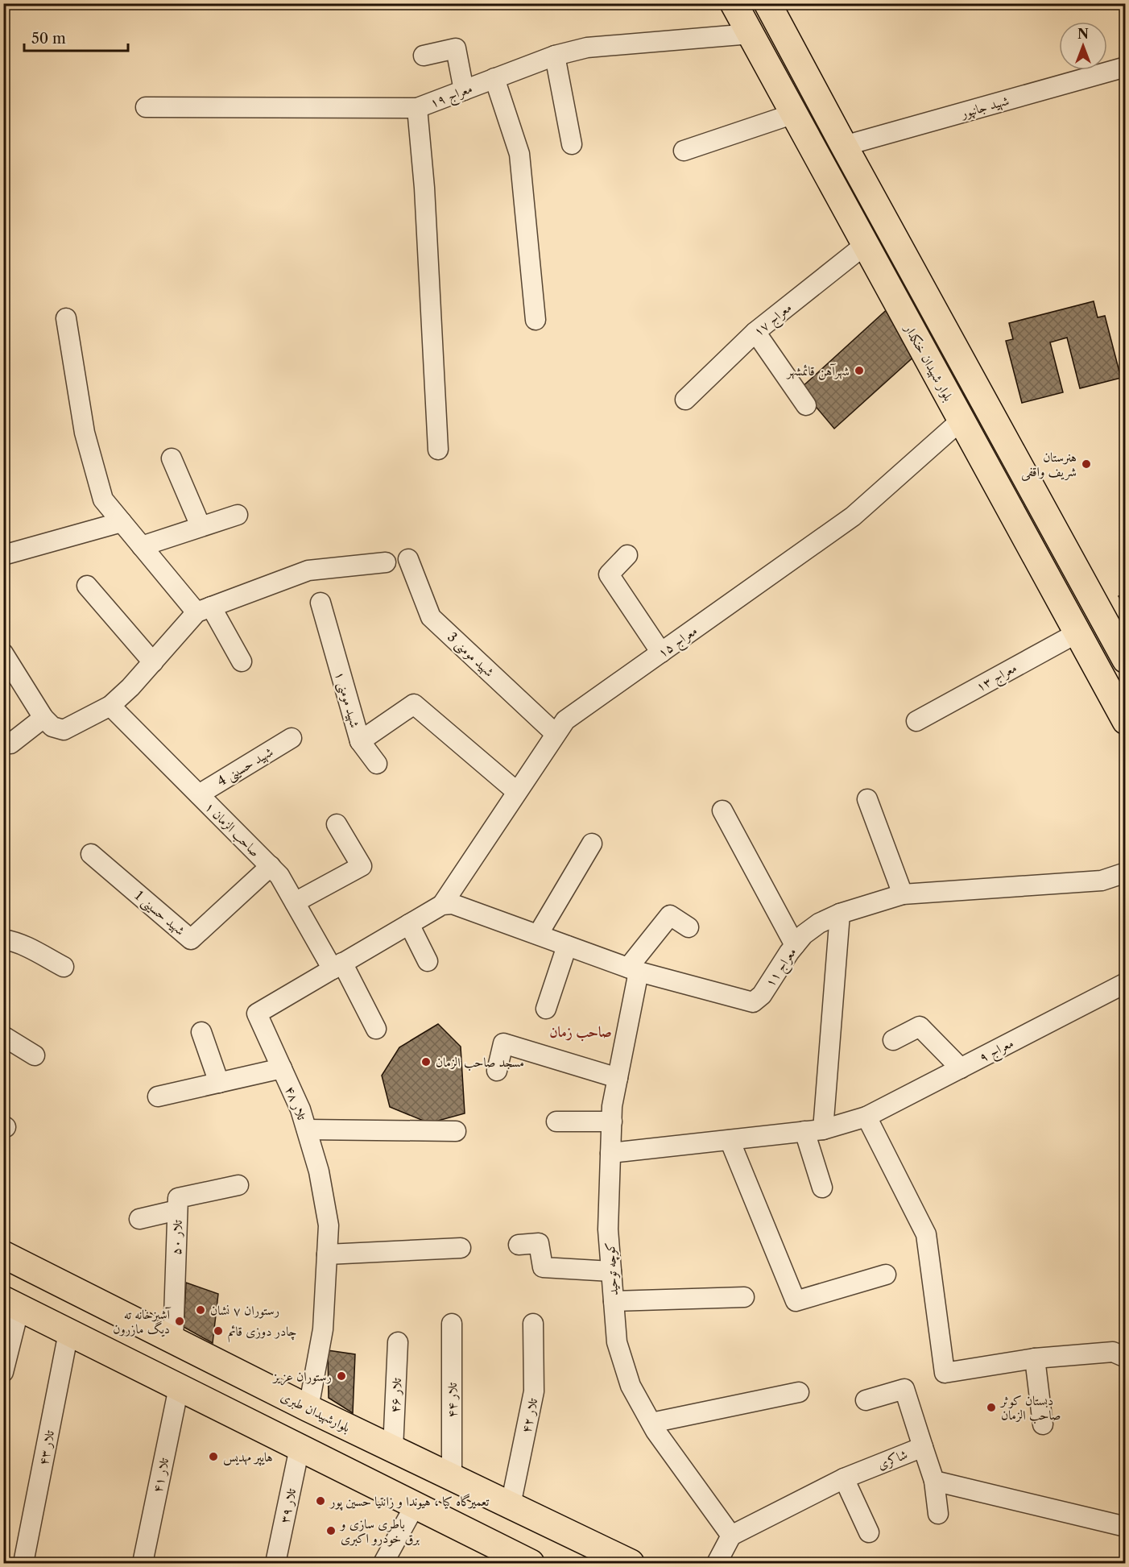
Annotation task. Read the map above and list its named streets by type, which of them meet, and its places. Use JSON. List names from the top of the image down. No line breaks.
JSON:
{"streets":{"highway":["بلوار شهیدان خنکدار","بلوارشهیدان طبری"],"street":["معراج ۱۹","شهید جانپور","معراج ۱۷","معراج ۱۵","شهید مومنی 3","معراج ۱۳","شهید مومنی ۱","شهید حسینی 4","صاحب الزمان ۱","شهید حسینی 1","معراج ۱۱","معراج ۹","تلار ۴۸","تلار ۵۰","کوچه توحید","تلار ۴۶","تلار ۴۴","تلار ۴۲","تلار ۴۳","شاکری","تلار ۴۱","تلار ۳۹"]},"crossings":[["معراج ۱۹","بلوار شهیدان خنکدار"],["معراج ۱۷","بلوار شهیدان خنکدار"],["بلوار شهیدان خنکدار","معراج ۱۵"],["بلوار شهیدان خنکدار","معراج ۱۳"],["معراج ۱۵","شهید مومنی 3"],["معراج ۱۵","شهید مومنی ۱"],["معراج ۱۵","معراج ۱۱"],["معراج ۱۵","تلار ۴۸"],["شهید حسینی 4","صاحب الزمان ۱"],["صاحب الزمان ۱","شهید حسینی 1"],["صاحب الزمان ۱","تلار ۴۸"],["معراج ۱۱","تلار ۴۸"],["معراج ۱۱","کوچه توحید"],["معراج ۹","کوچه توحید"],["تلار ۴۸","بلوارشهیدان طبری"],["تلار ۵۰","بلوارشهیدان طبری"],["کوچه توحید","شاکری"],["تلار ۴۶","بلوارشهیدان طبری"],["تلار ۴۴","بلوارشهیدان طبری"],["بلوارشهیدان طبری","تلار ۴۲"]],"districts":["صاحب زمان"],"places":["شهرآهن قائمشهر","هنرستان شریف واقفی","مسجد صاحب الزمان","رستوران ۷ نشان","آشپزخانه ته دیگ مازرون","چادر دوزی قائم","رستوران عزیز","دبستان کوثر صاحب الزمان","هایپر مهدیس","تعمیرگاه کیا ، هیوندا و زانتیا حسین پور","باطری سازی و برق خودرو اکبری"],"scale_bar":"50 m","north":"top"}
